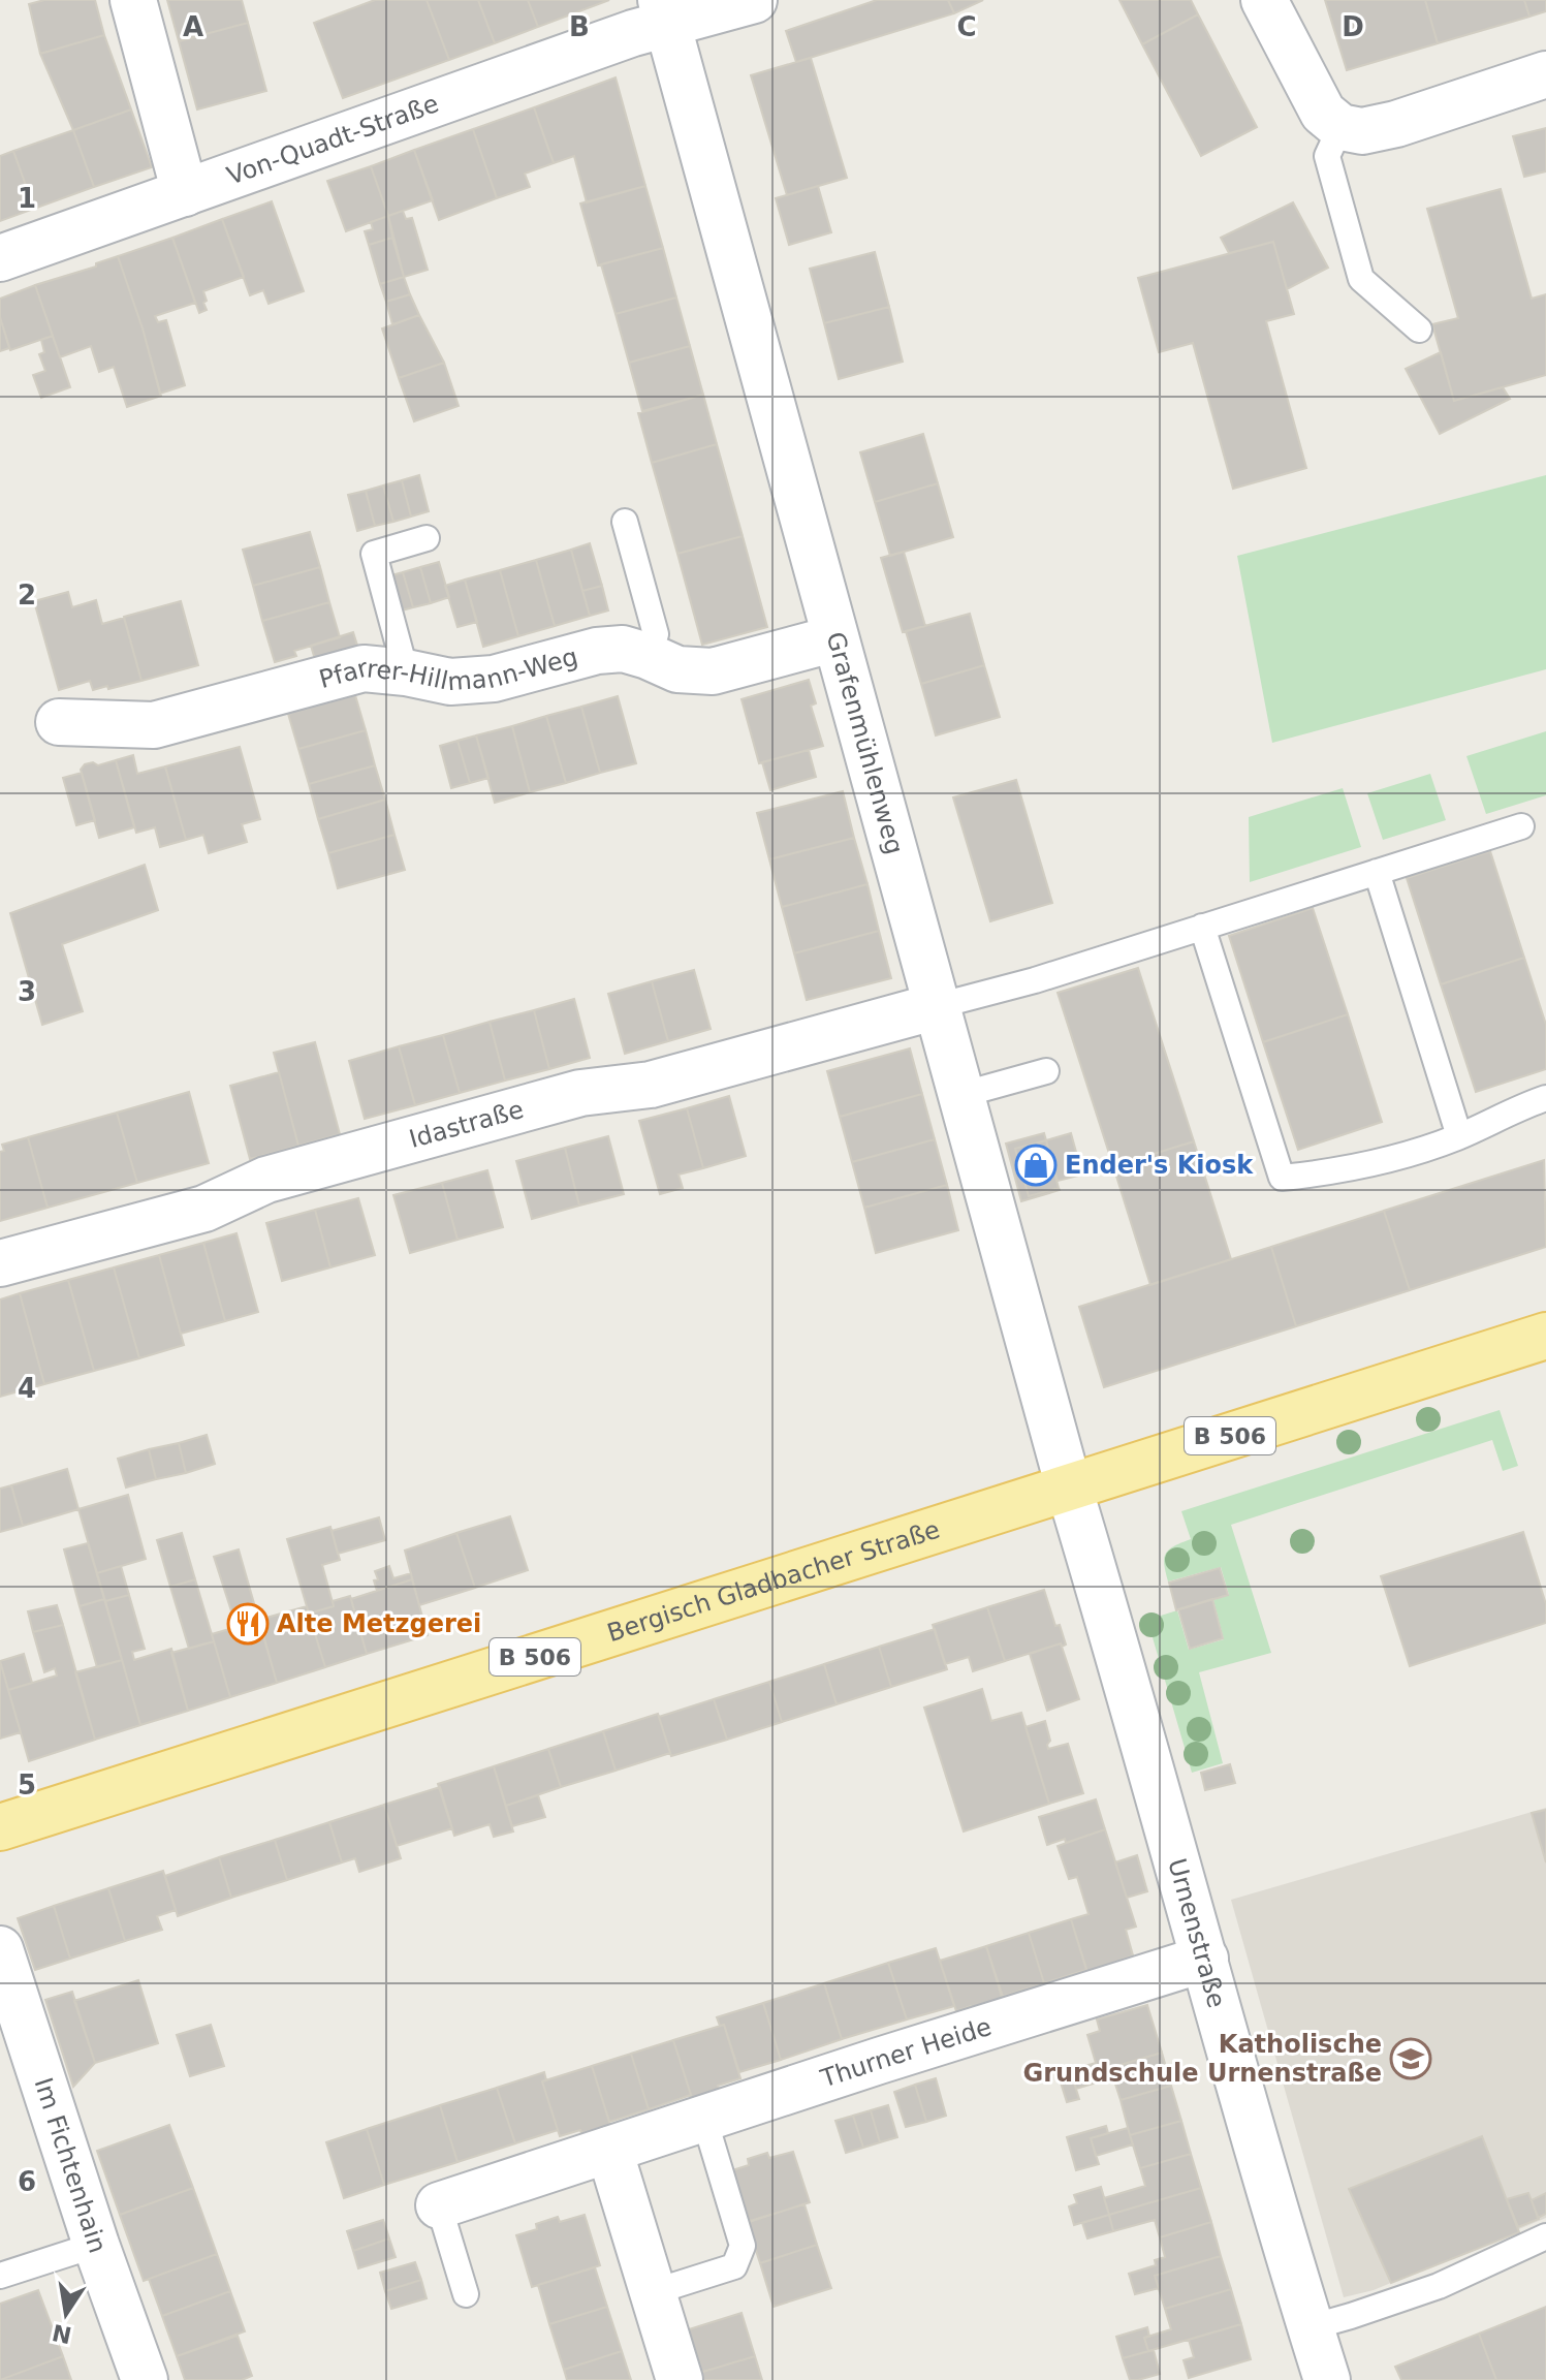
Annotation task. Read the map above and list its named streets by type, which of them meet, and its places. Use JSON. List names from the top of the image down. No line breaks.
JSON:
{"streets":{"main road":["B 506","Bergisch Gladbacher Straße"],"street":["Von-Quadt-Straße","Pfarrer-Hillmann-Weg","Grafenmühlenweg","Idastraße","Urnenstraße","Thurner Heide","Im Fichtenhain"]},"crossings":[["Von-Quadt-Straße","Grafenmühlenweg"],["Pfarrer-Hillmann-Weg","Grafenmühlenweg"],["Grafenmühlenweg","Idastraße"],["Grafenmühlenweg","Bergisch Gladbacher Straße"],["Grafenmühlenweg","Urnenstraße"],["Bergisch Gladbacher Straße","Urnenstraße"],["Urnenstraße","Thurner Heide"]],"places":{"shop":["Ender's Kiosk"],"restaurant":["Alte Metzgerei"],"school or university":["Katholische Grundschule Urnenstraße"]},"north":"bottom","grid":{"columns":["A","B","C","D"],"rows":["1","2","3","4","5","6"]}}
